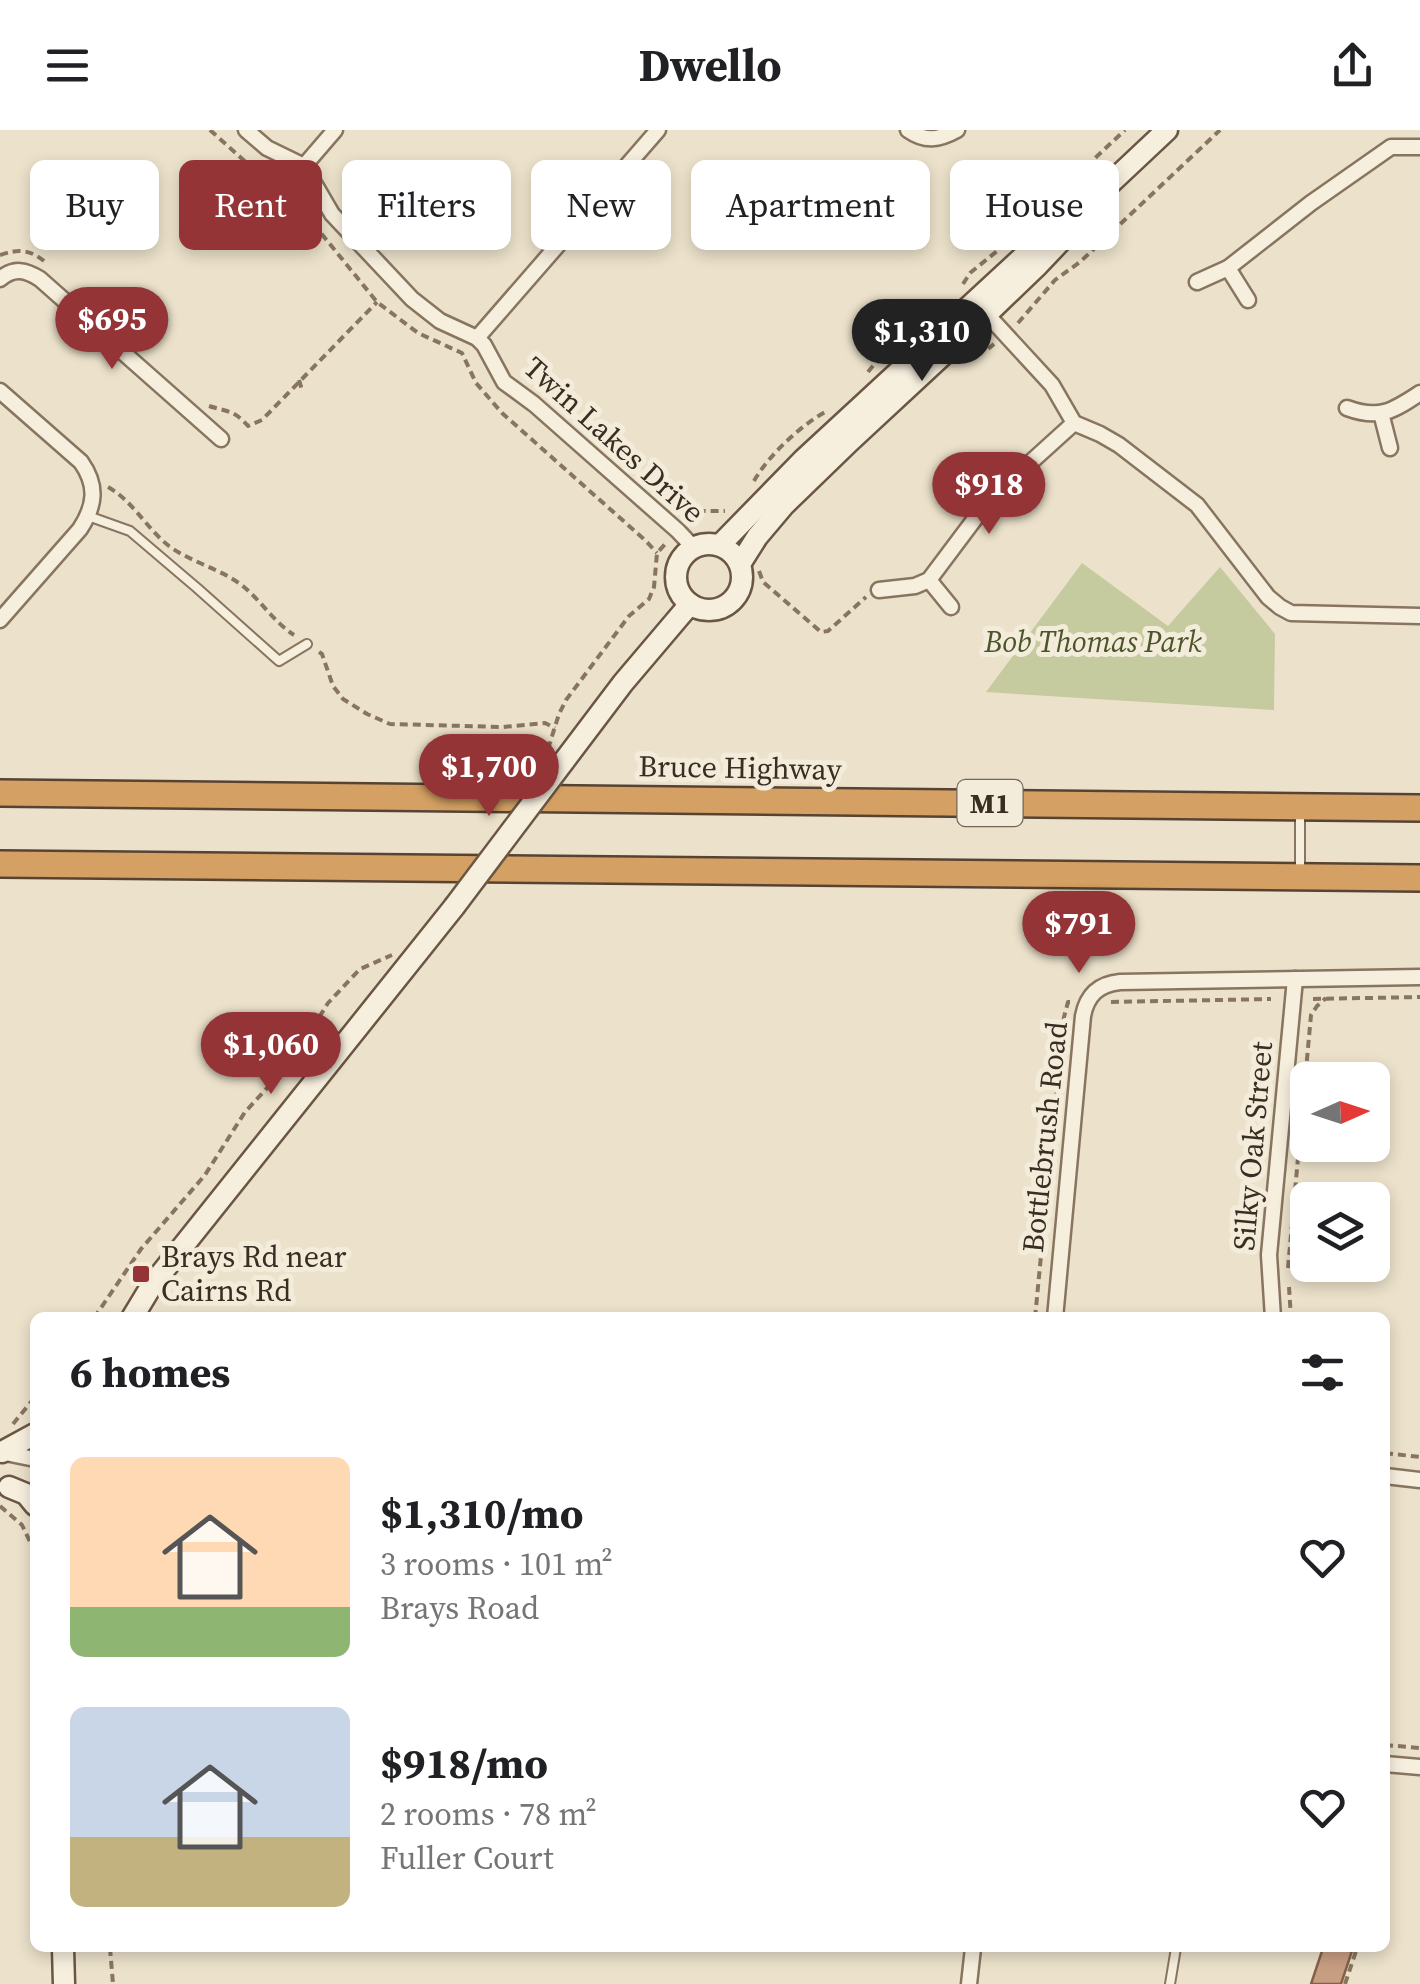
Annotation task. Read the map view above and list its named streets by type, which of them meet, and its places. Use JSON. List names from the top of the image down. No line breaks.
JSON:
{"streets":{"highway":["Bruce Highway","M1"],"street":["Twin Lakes Drive","Bottlebrush Road","Silky Oak Street"]},"crossings":[["Bottlebrush Road","Silky Oak Street"]],"parks":["Bob Thomas Park"],"places":{"transit":["Brays Rd near Cairns Rd"]},"north":"right","page":{"header":"Dwello","chip":["Buy","Rent","Filters","New","Apartment","House"],"price":["$695","$1,310","$918","$1,700","$791","$1,060"],"heading":"6 homes","list":[{"name":"$1,310/mo","note":"3 rooms · 101 m² · Brays Road"},{"name":"$918/mo","note":"2 rooms · 78 m² · Fuller Court"}]}}
